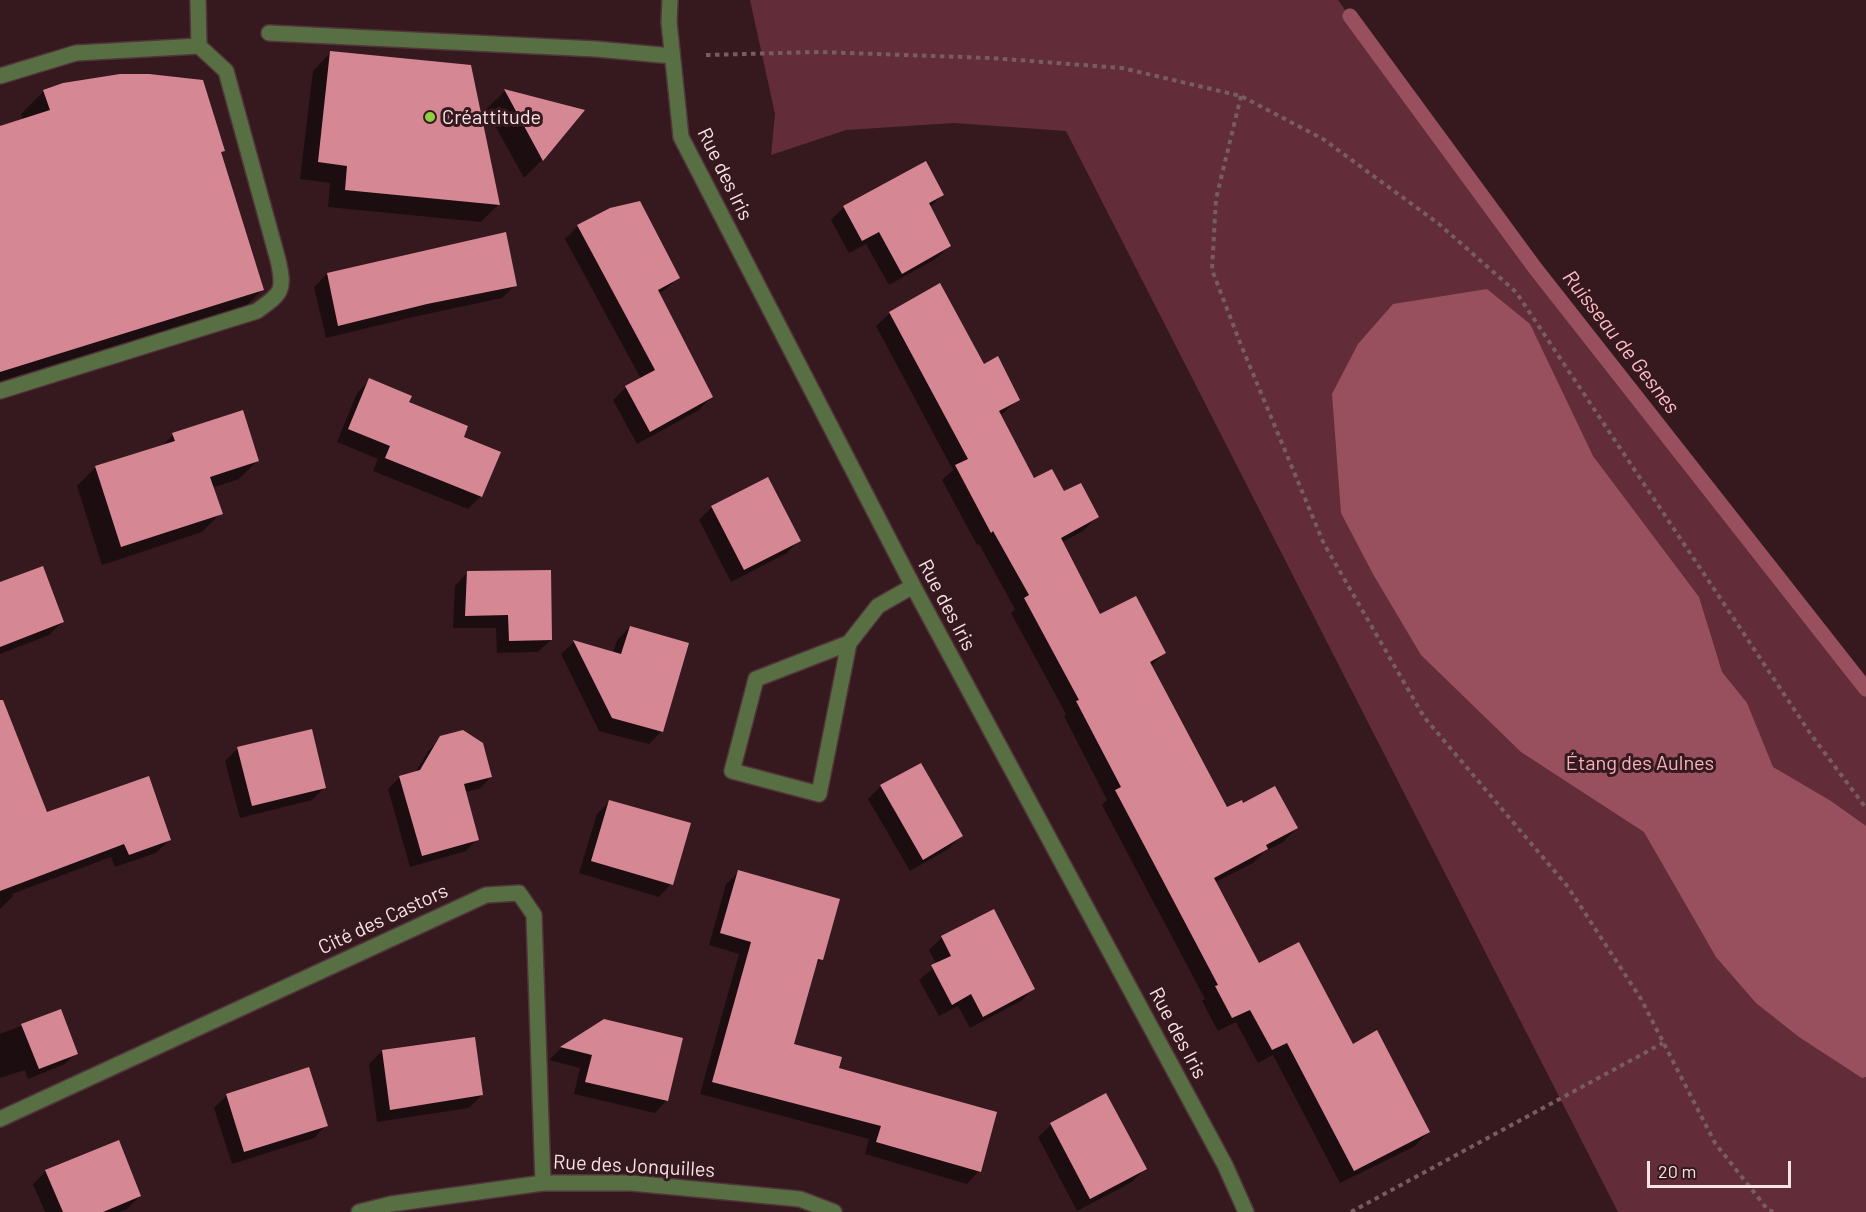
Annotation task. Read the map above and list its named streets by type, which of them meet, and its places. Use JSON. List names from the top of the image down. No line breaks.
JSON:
{"streets":{"street":["Rue des Iris","Cité des Castors","Rue des Jonquilles"]},"crossings":[["Cité des Castors","Rue des Jonquilles"]],"water":["Ruisseau de Gesnes"],"parks":["Étang des Aulnes"],"places":["Créattitude"],"scale_bar":"20 m"}
